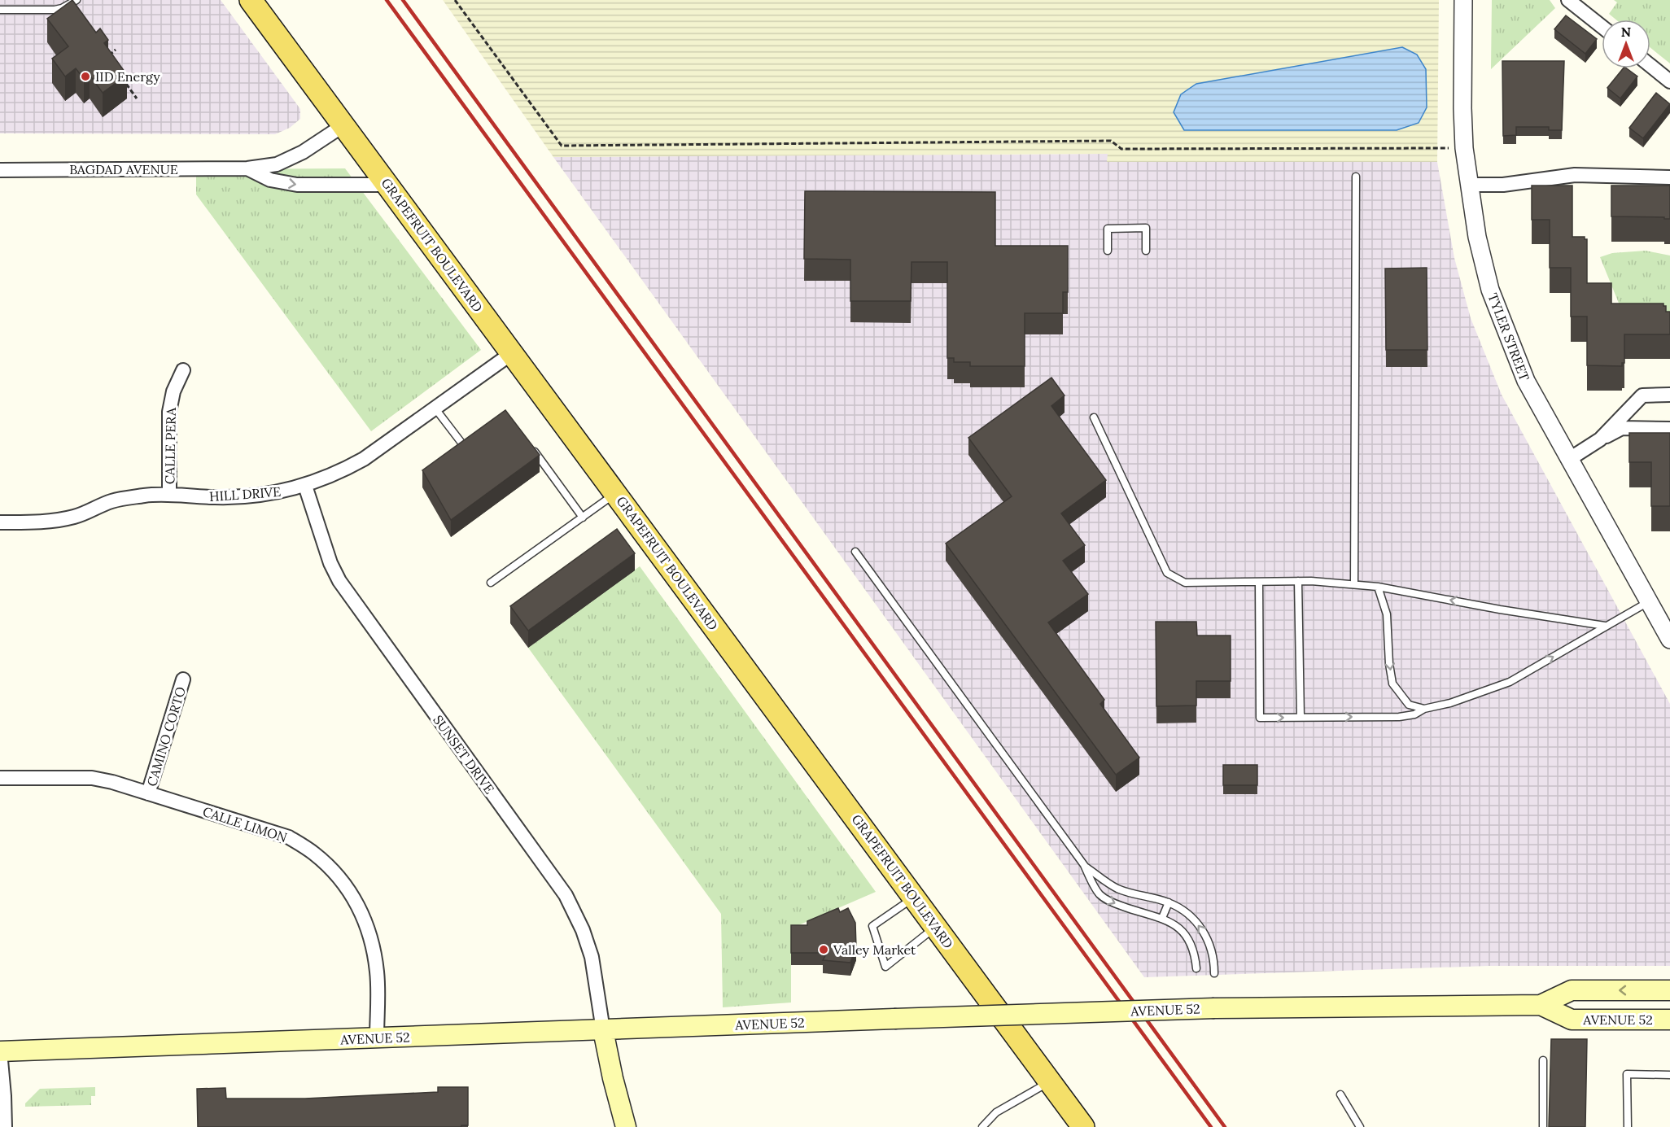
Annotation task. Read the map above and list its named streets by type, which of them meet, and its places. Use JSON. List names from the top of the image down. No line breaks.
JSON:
{"streets":{"main road":["GRAPEFRUIT BOULEVARD","AVENUE 52"],"street":["BAGDAD AVENUE","TYLER STREET","CALLE PERA","HILL DRIVE","CAMINO CORTO","SUNSET DRIVE","CALLE LIMON"]},"crossings":[["BAGDAD AVENUE","GRAPEFRUIT BOULEVARD"],["GRAPEFRUIT BOULEVARD","HILL DRIVE"],["CALLE PERA","HILL DRIVE"],["HILL DRIVE","SUNSET DRIVE"],["CAMINO CORTO","CALLE LIMON"],["SUNSET DRIVE","AVENUE 52"],["CALLE LIMON","AVENUE 52"]],"places":["IID Energy","Valley Market"],"north":"top"}
